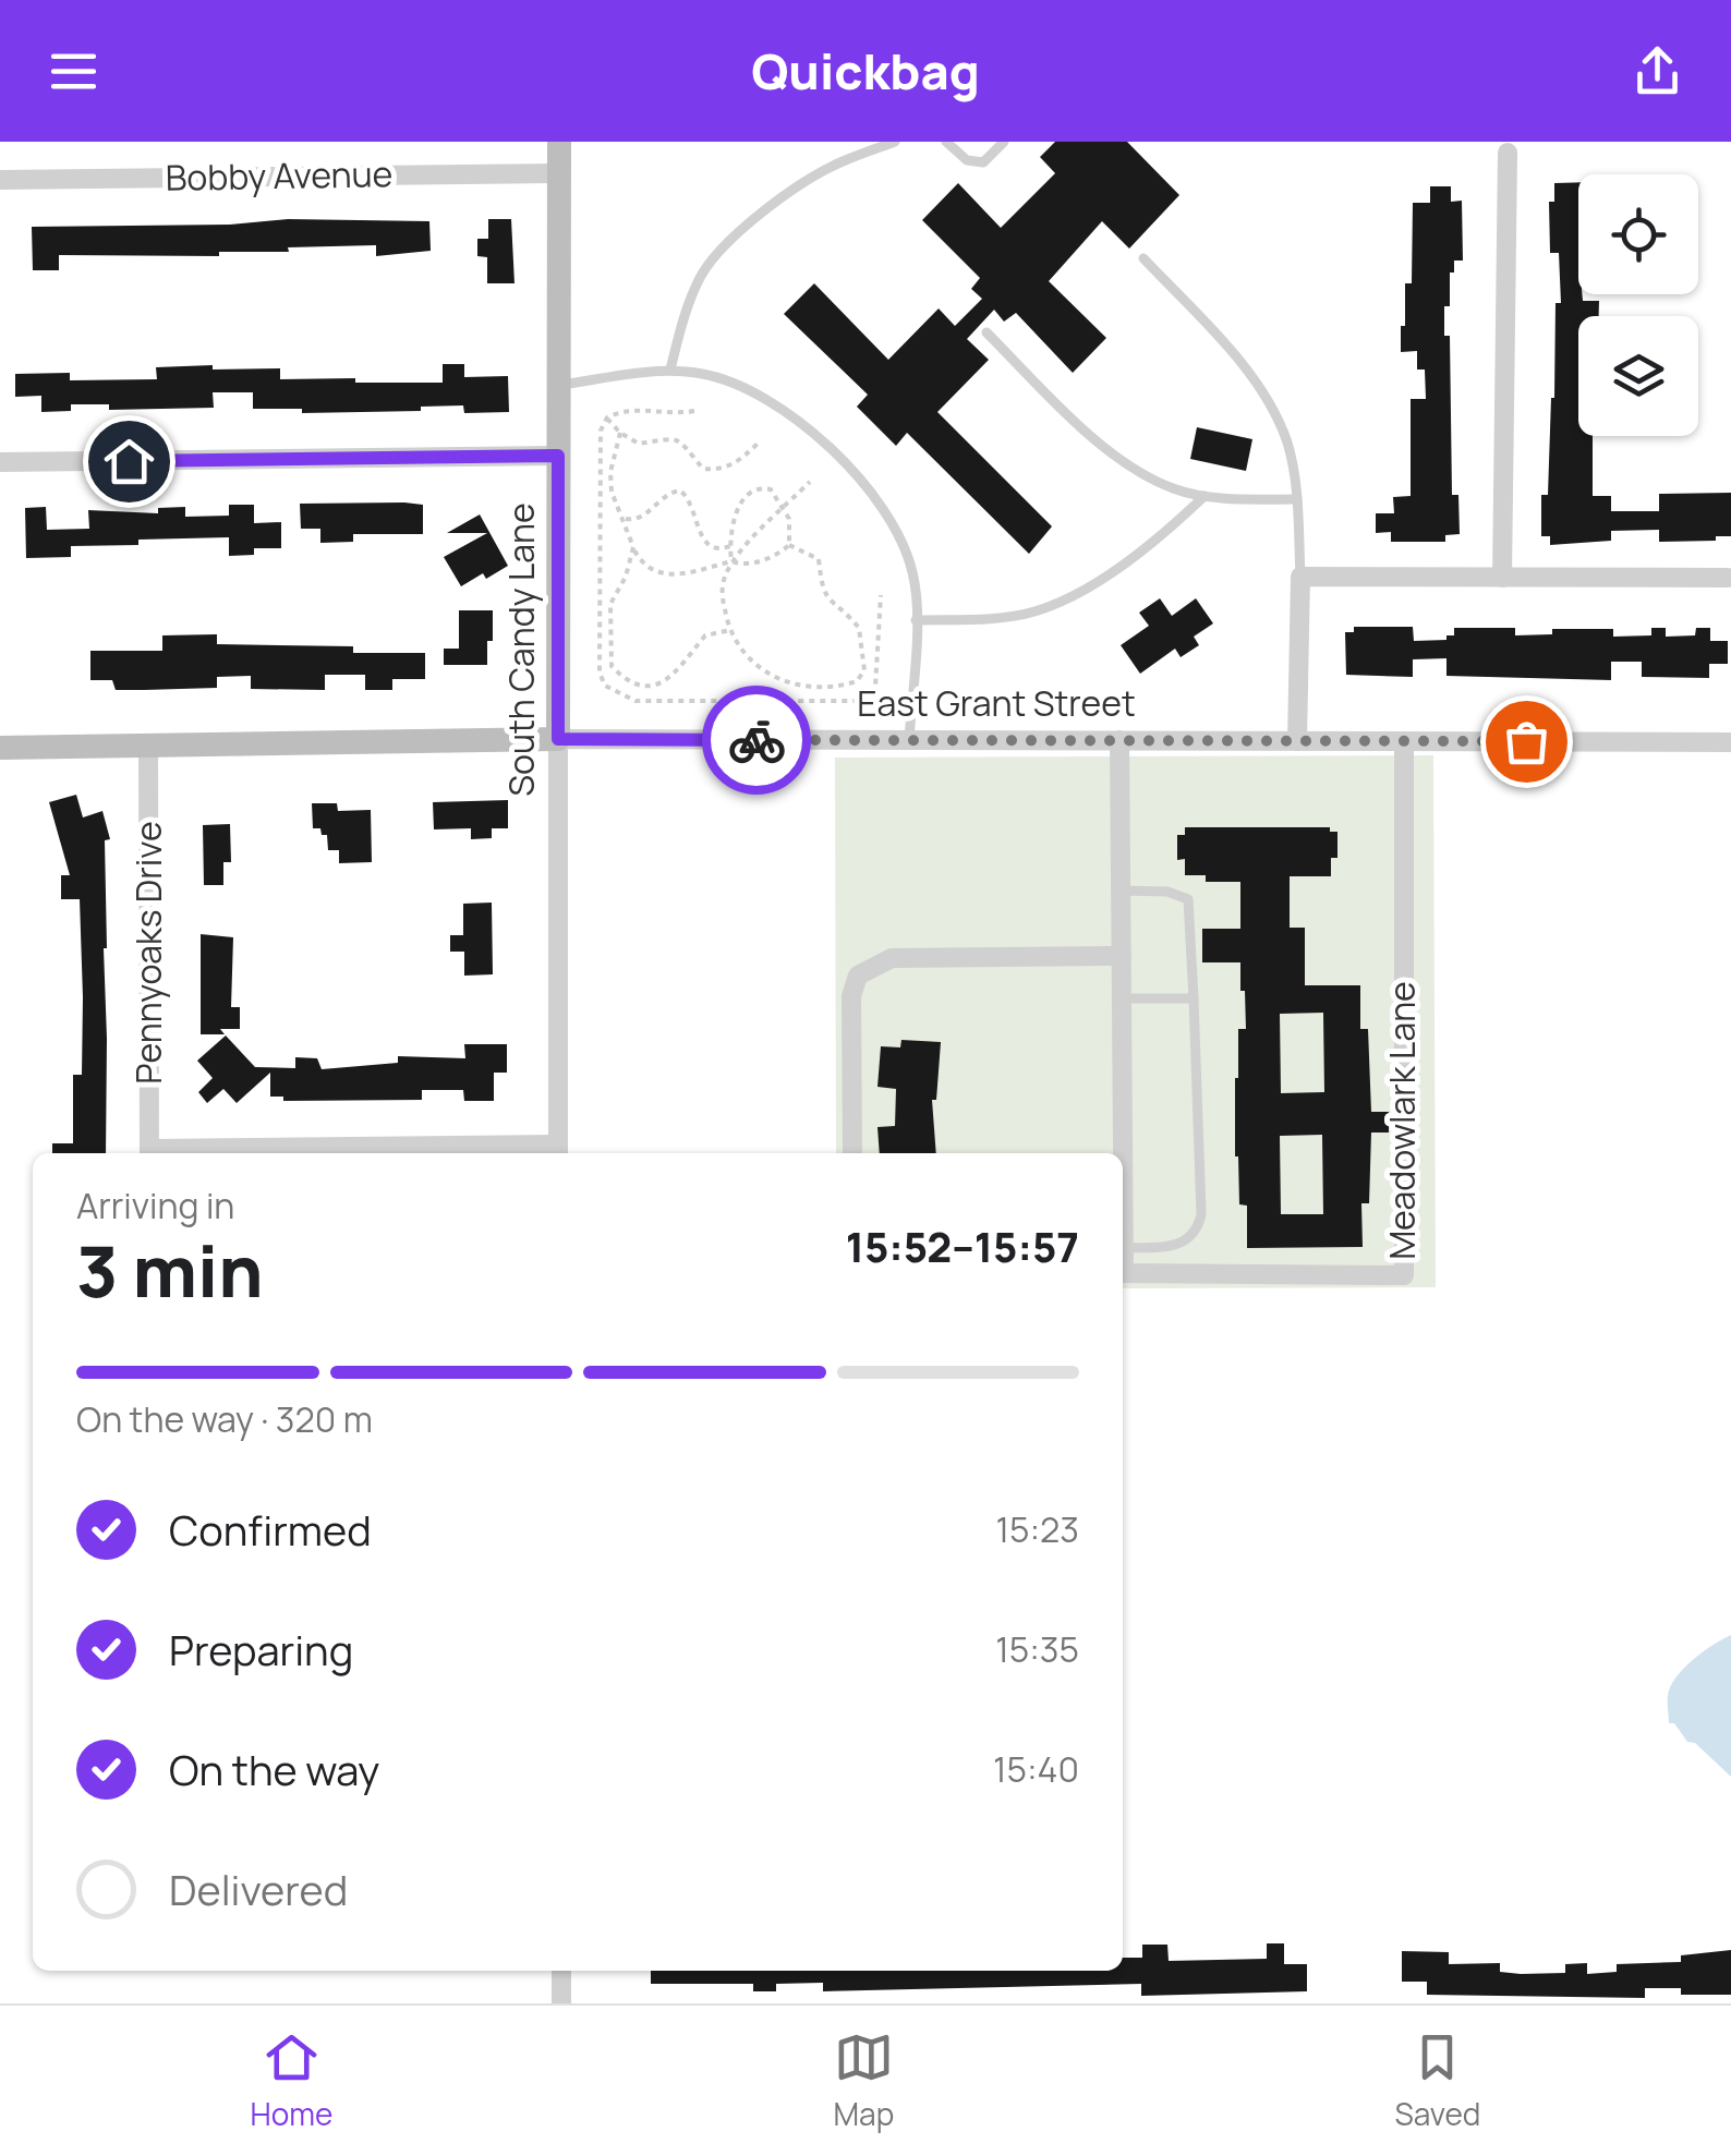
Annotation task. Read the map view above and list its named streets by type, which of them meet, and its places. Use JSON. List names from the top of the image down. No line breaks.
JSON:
{"streets":{"main road":["South Candy Lane","East Grant Street"],"street":["Bobby Avenue","Pennyoaks Drive","Meadowlark Lane"]},"crossings":[["Bobby Avenue","South Candy Lane"],["South Candy Lane","East Grant Street"],["East Grant Street","Pennyoaks Drive"],["East Grant Street","Meadowlark Lane"]],"page":{"header":"Quickbag","heading":["3 min","Arriving in","15:52–15:57"],"bar":"On the way · 320 m","list":[["Confirmed","15:23"],["Preparing","15:35"],["On the way","15:40"],"Delivered"],"tabs":["Home","Map","Saved"]}}
